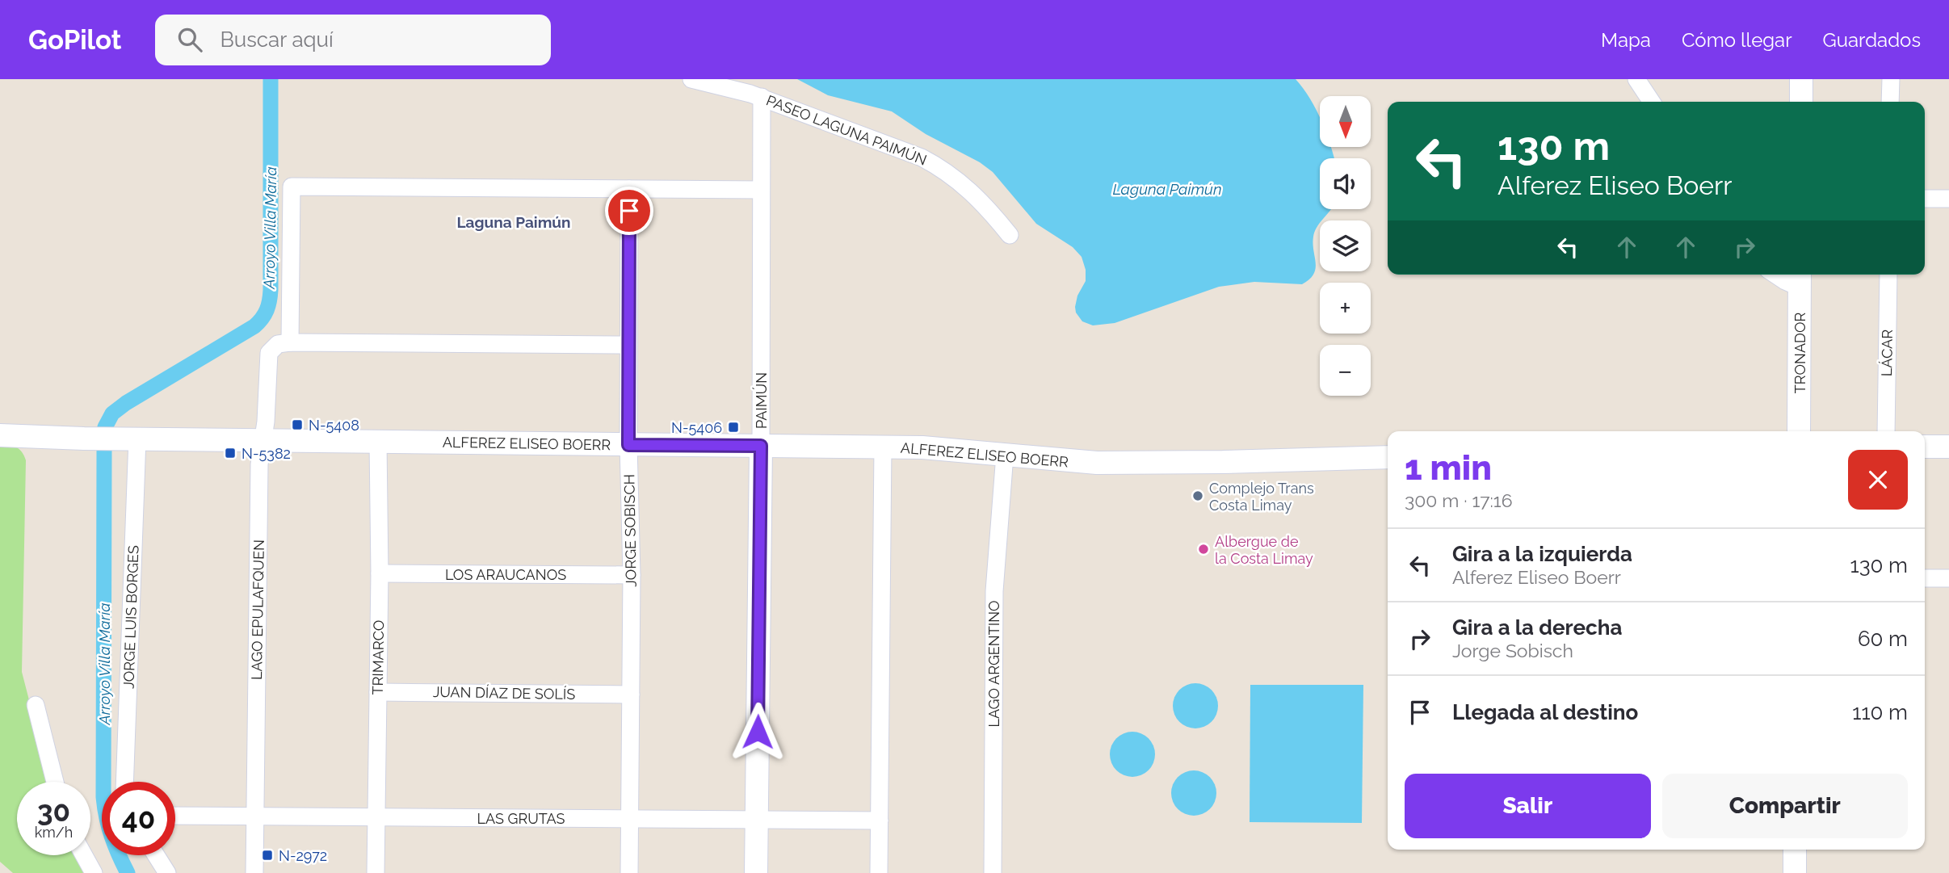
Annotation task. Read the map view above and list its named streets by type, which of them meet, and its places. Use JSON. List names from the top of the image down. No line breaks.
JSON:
{"streets":{"street":["PASEO LAGUNA PAIMÚN","TRONADOR","LÁCAR","PAIMÚN","ALFEREZ ELISEO BOERR","JORGE SOBISCH","LOS ARAUCANOS","LAGO EPULAFQUEN","JORGE LUIS BORGES","TRIMARCO","LAGO ARGENTINO","JUAN DÍAZ DE SOLÍS","LAS GRUTAS"]},"crossings":[["PASEO LAGUNA PAIMÚN","PAIMÚN"],["PAIMÚN","ALFEREZ ELISEO BOERR"],["PAIMÚN","LAS GRUTAS"],["ALFEREZ ELISEO BOERR","JORGE SOBISCH"],["ALFEREZ ELISEO BOERR","LAGO EPULAFQUEN"],["ALFEREZ ELISEO BOERR","JORGE LUIS BORGES"],["ALFEREZ ELISEO BOERR","TRIMARCO"],["ALFEREZ ELISEO BOERR","LAGO ARGENTINO"],["JORGE SOBISCH","LOS ARAUCANOS"],["JORGE SOBISCH","JUAN DÍAZ DE SOLÍS"],["JORGE SOBISCH","LAS GRUTAS"],["LOS ARAUCANOS","TRIMARCO"],["LAGO EPULAFQUEN","LAS GRUTAS"],["TRIMARCO","JUAN DÍAZ DE SOLÍS"],["TRIMARCO","LAS GRUTAS"]],"districts":["Laguna Paimún"],"water":["Laguna Paimún","Arroyo Villa María"],"places":{"transit":["N-5408","N-5406","N-5382","N-2972"],"other":["Complejo Trans Costa Limay","Albergue de la Costa Limay"]},"north":"bottom","page":{"header":"GoPilot","search":"Buscar aquí","nav":["Mapa","Cómo llegar","Guardados"],"map_buttons":["+","−"],"turn":["130 m","Alferez Eliseo Boerr"],"heading":["1 min","300 m · 17:16"],"list":[{"name":"Gira a la izquierda","note":"Alferez Eliseo Boerr","value":"130 m"},{"name":"Gira a la derecha","note":"Jorge Sobisch","value":"60 m"},{"name":"Llegada al destino","value":"110 m"}],"buttons":["Salir","Compartir"],"speed":"30 km/h","limit":"40"}}
